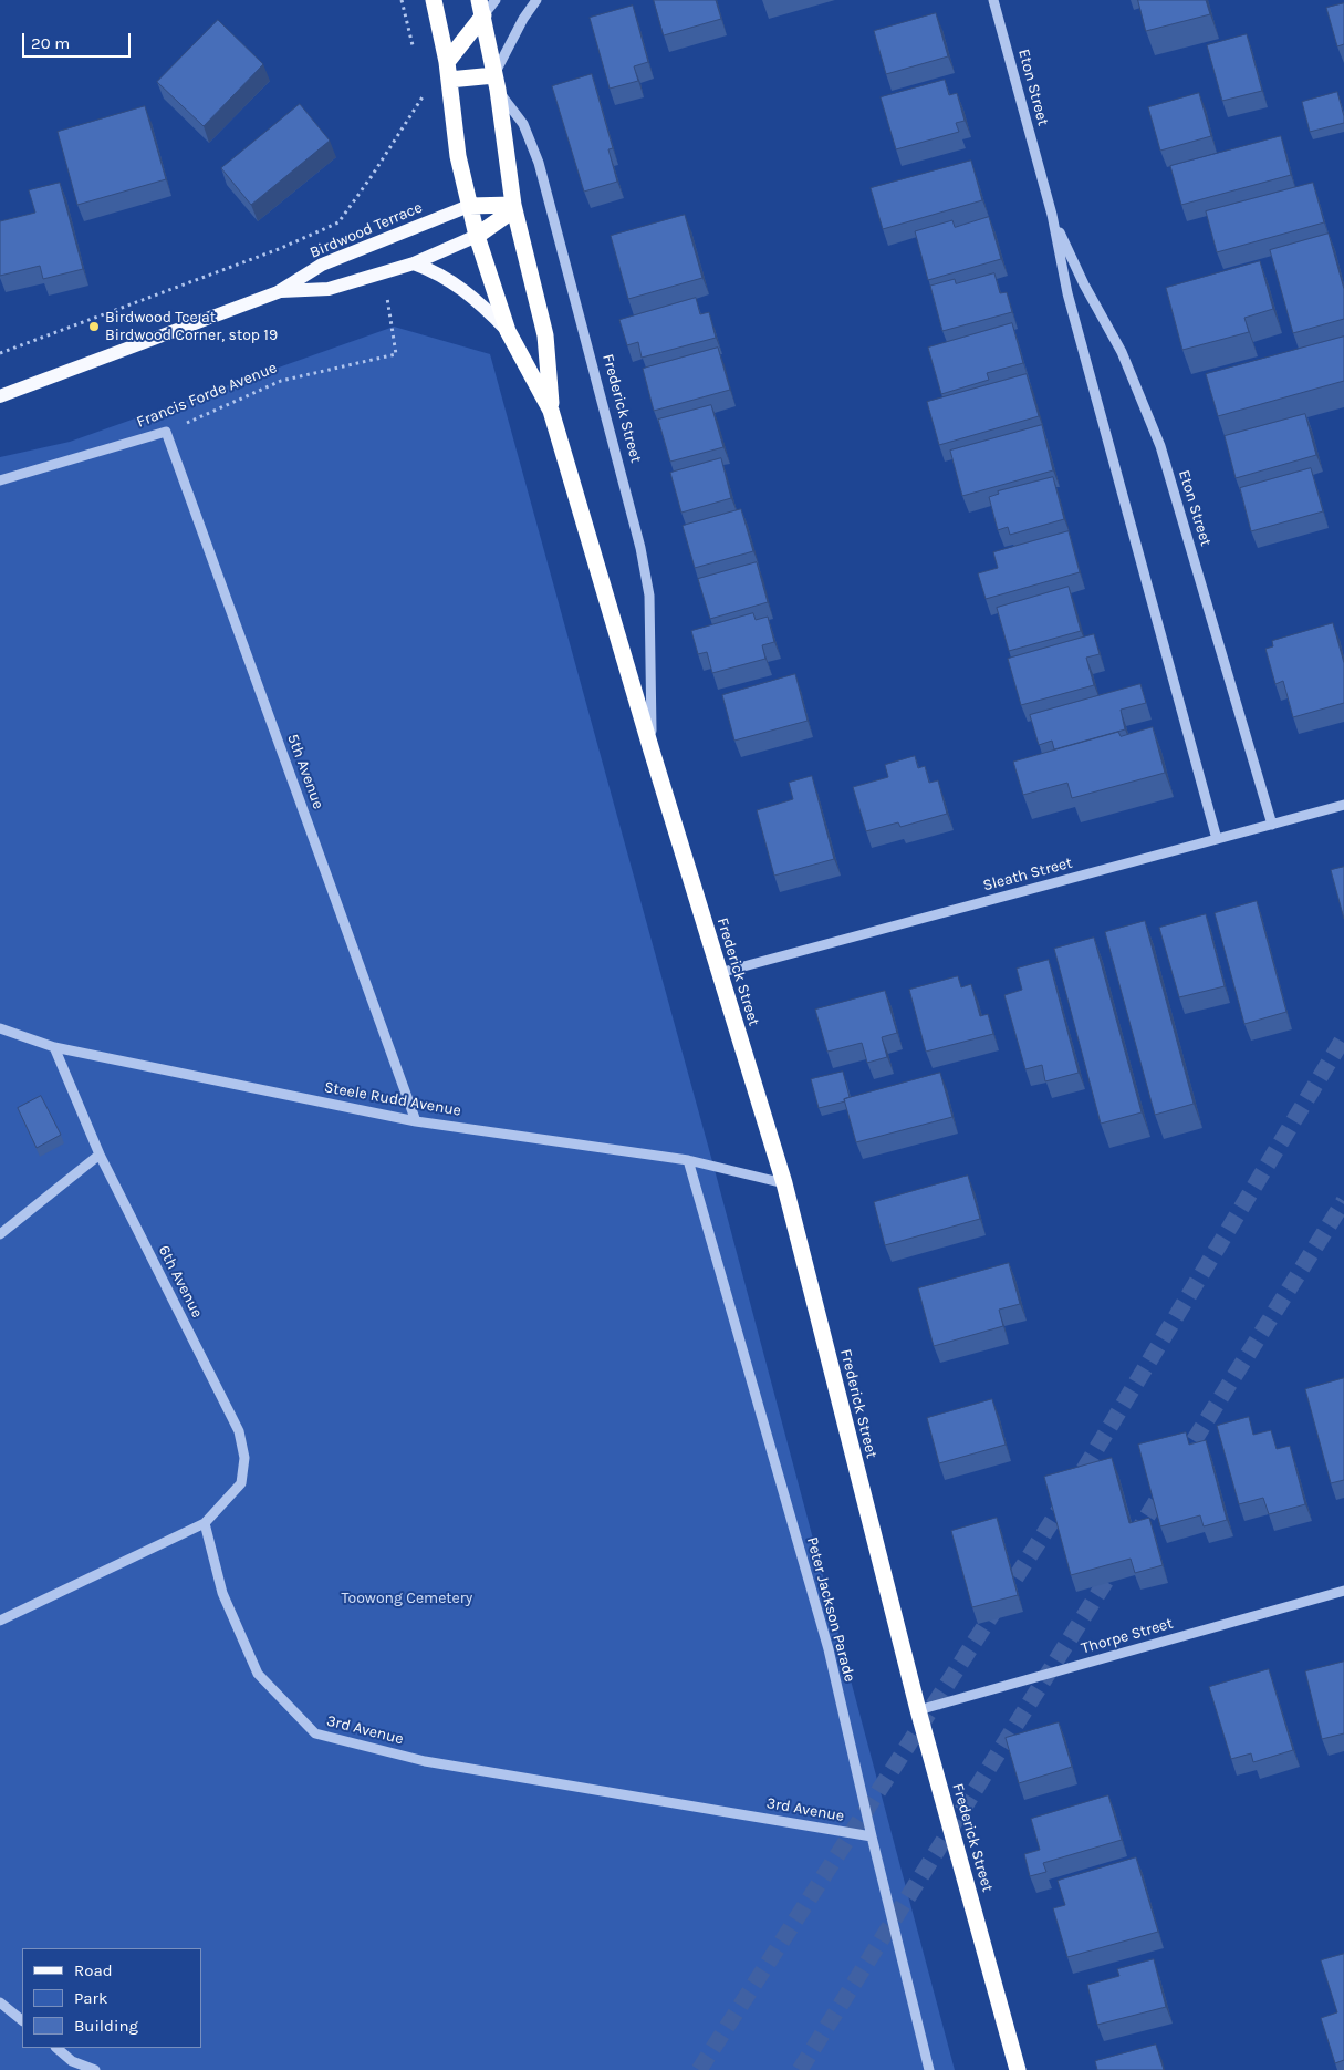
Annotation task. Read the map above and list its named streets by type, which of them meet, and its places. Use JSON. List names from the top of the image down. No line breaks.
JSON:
{"streets":{"highway":["Frederick Street"],"main road":["Birdwood Terrace"],"street":["Eton Street","Francis Forde Avenue","5th Avenue","Sleath Street","Steele Rudd Avenue","6th Avenue","Peter Jackson Parade","Thorpe Street","3rd Avenue"]},"crossings":[["Eton Street","Sleath Street"],["Birdwood Terrace","Francis Forde Avenue"],["Birdwood Terrace","Frederick Street"],["Francis Forde Avenue","5th Avenue"],["Frederick Street","Sleath Street"],["Frederick Street","Steele Rudd Avenue"],["Frederick Street","Thorpe Street"],["5th Avenue","Steele Rudd Avenue"],["Steele Rudd Avenue","6th Avenue"],["Steele Rudd Avenue","Peter Jackson Parade"],["6th Avenue","3rd Avenue"],["Peter Jackson Parade","3rd Avenue"]],"parks":["Toowong Cemetery"],"places":["Birdwood Tce at Birdwood Corner, stop 19"],"legend":["Road","Park","Building"],"scale_bar":"20 m"}
